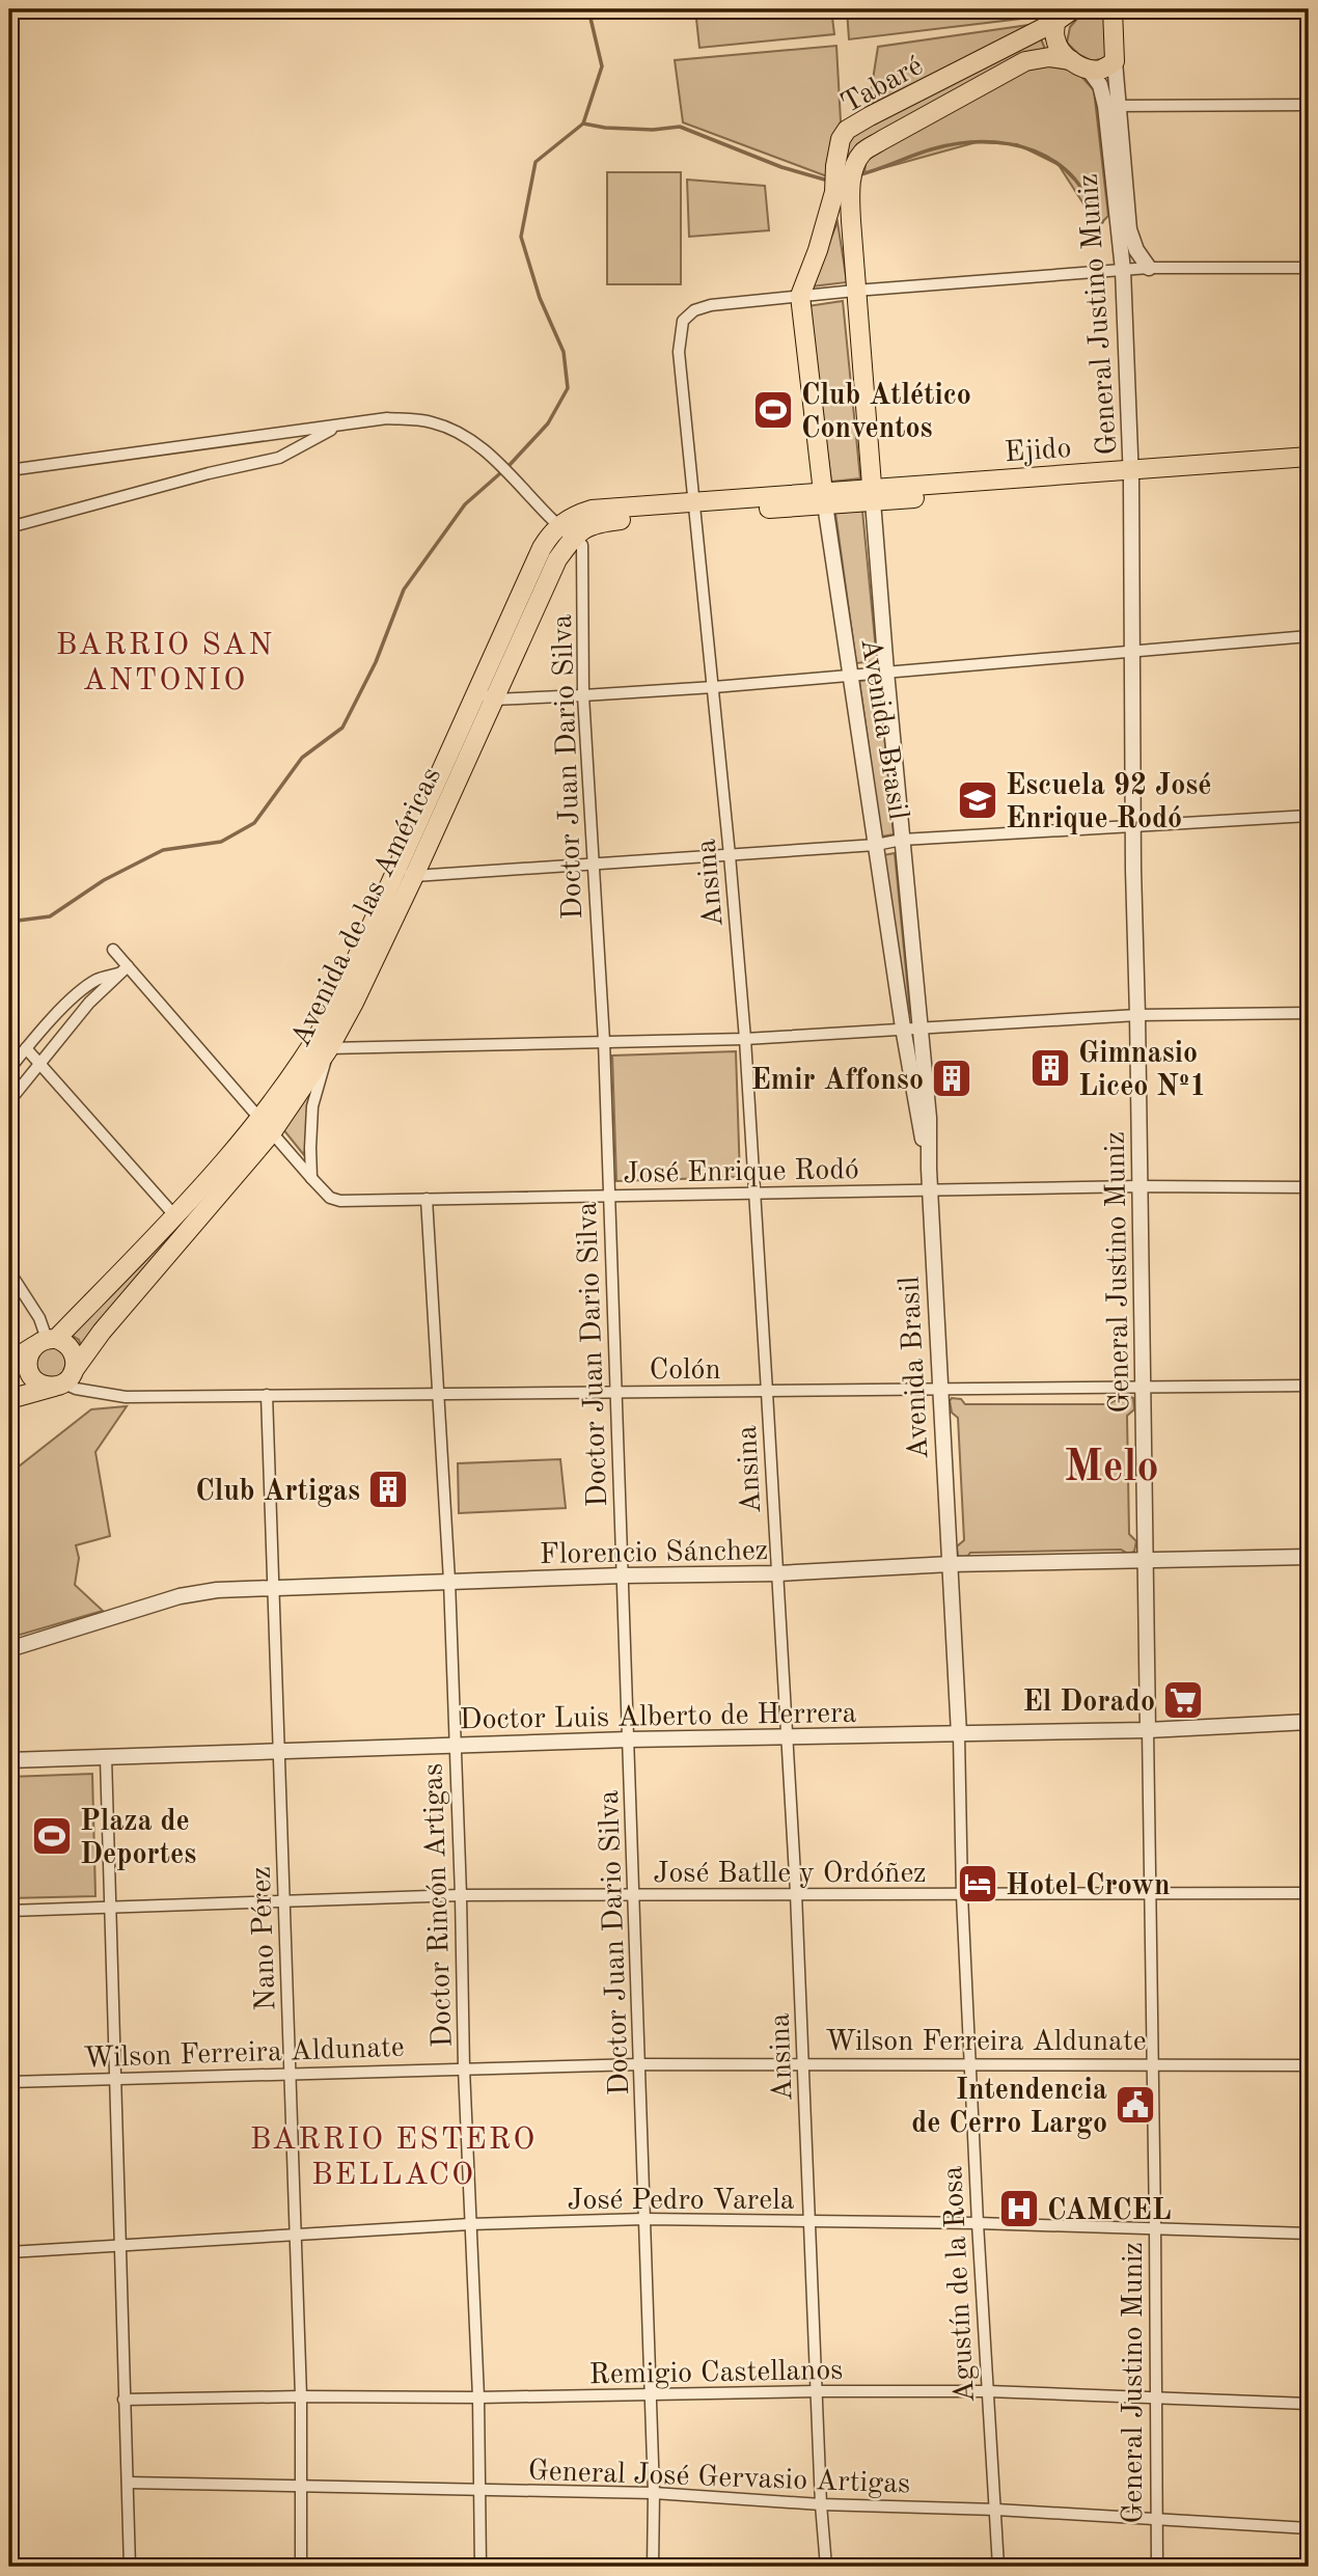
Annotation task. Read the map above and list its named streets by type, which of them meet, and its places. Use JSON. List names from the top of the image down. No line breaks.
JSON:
{"streets":{"main road":["Tabaré","Ejido","Avenida Brasil","Avenida de las Américas"],"street":["General Justino Muniz","Doctor Juan Dario Silva","Ansina","José Enrique Rodó","Colón","Florencio Sánchez","Doctor Luis Alberto de Herrera","José Batlle y Ordóñez","Doctor Rincón Artigas","Nano Pérez","Wilson Ferreira Aldunate","José Pedro Varela","Agustín de la Rosa","Remigio Castellanos","General José Gervasio Artigas"]},"crossings":[["Tabaré","Avenida Brasil"],["Tabaré","Ansina"],["General Justino Muniz","Ejido"],["General Justino Muniz","José Enrique Rodó"],["General Justino Muniz","Colón"],["General Justino Muniz","Florencio Sánchez"],["General Justino Muniz","Doctor Luis Alberto de Herrera"],["General Justino Muniz","José Batlle y Ordóñez"],["General Justino Muniz","Wilson Ferreira Aldunate"],["General Justino Muniz","José Pedro Varela"],["General Justino Muniz","Remigio Castellanos"],["General Justino Muniz","General José Gervasio Artigas"],["Ejido","Avenida Brasil"],["Ejido","Doctor Juan Dario Silva"],["Ejido","Ansina"],["Ejido","Avenida de las Américas"],["Avenida Brasil","Ansina"],["Avenida Brasil","José Enrique Rodó"],["Avenida Brasil","Colón"],["Avenida Brasil","Florencio Sánchez"],["Avenida Brasil","Agustín de la Rosa"],["Doctor Juan Dario Silva","Avenida de las Américas"],["Doctor Juan Dario Silva","José Enrique Rodó"],["Doctor Juan Dario Silva","Colón"],["Doctor Juan Dario Silva","Florencio Sánchez"],["Doctor Juan Dario Silva","Doctor Luis Alberto de Herrera"],["Doctor Juan Dario Silva","José Batlle y Ordóñez"],["Doctor Juan Dario Silva","Wilson Ferreira Aldunate"],["Doctor Juan Dario Silva","José Pedro Varela"],["Doctor Juan Dario Silva","Remigio Castellanos"],["Doctor Juan Dario Silva","General José Gervasio Artigas"],["Ansina","José Enrique Rodó"],["Ansina","Colón"],["Ansina","Florencio Sánchez"],["Ansina","Doctor Luis Alberto de Herrera"],["Ansina","José Batlle y Ordóñez"],["Ansina","Wilson Ferreira Aldunate"],["Ansina","José Pedro Varela"],["Ansina","Remigio Castellanos"],["Ansina","General José Gervasio Artigas"],["Avenida de las Américas","José Enrique Rodó"],["Avenida de las Américas","Colón"],["José Enrique Rodó","Doctor Rincón Artigas"],["Colón","Doctor Rincón Artigas"],["Colón","Nano Pérez"],["Florencio Sánchez","Doctor Rincón Artigas"],["Florencio Sánchez","Nano Pérez"],["Florencio Sánchez","Agustín de la Rosa"],["Doctor Luis Alberto de Herrera","Doctor Rincón Artigas"],["Doctor Luis Alberto de Herrera","Nano Pérez"],["Doctor Luis Alberto de Herrera","Agustín de la Rosa"],["José Batlle y Ordóñez","Doctor Rincón Artigas"],["José Batlle y Ordóñez","Nano Pérez"],["José Batlle y Ordóñez","Agustín de la Rosa"],["Doctor Rincón Artigas","Wilson Ferreira Aldunate"],["Doctor Rincón Artigas","José Pedro Varela"],["Doctor Rincón Artigas","Remigio Castellanos"],["Doctor Rincón Artigas","General José Gervasio Artigas"],["Nano Pérez","Wilson Ferreira Aldunate"],["Nano Pérez","José Pedro Varela"],["Nano Pérez","Remigio Castellanos"],["Nano Pérez","General José Gervasio Artigas"],["Wilson Ferreira Aldunate","Agustín de la Rosa"],["José Pedro Varela","Agustín de la Rosa"],["Agustín de la Rosa","Remigio Castellanos"],["Agustín de la Rosa","General José Gervasio Artigas"]],"districts":["BARRIO SAN ANTONIO","Melo","BARRIO ESTERO BELLACO"],"places":{"sports":["Club Atlético Conventos","Plaza de Deportes"],"school or university":["Escuela 92 José Enrique Rodó"],"building":["Gimnasio Liceo Nº1","Emir Affonso","Club Artigas"],"supermarket":["El Dorado"],"hotel":["Hotel Crown"],"public building":["Intendencia de Cerro Largo"],"hospital":["CAMCEL"]}}
